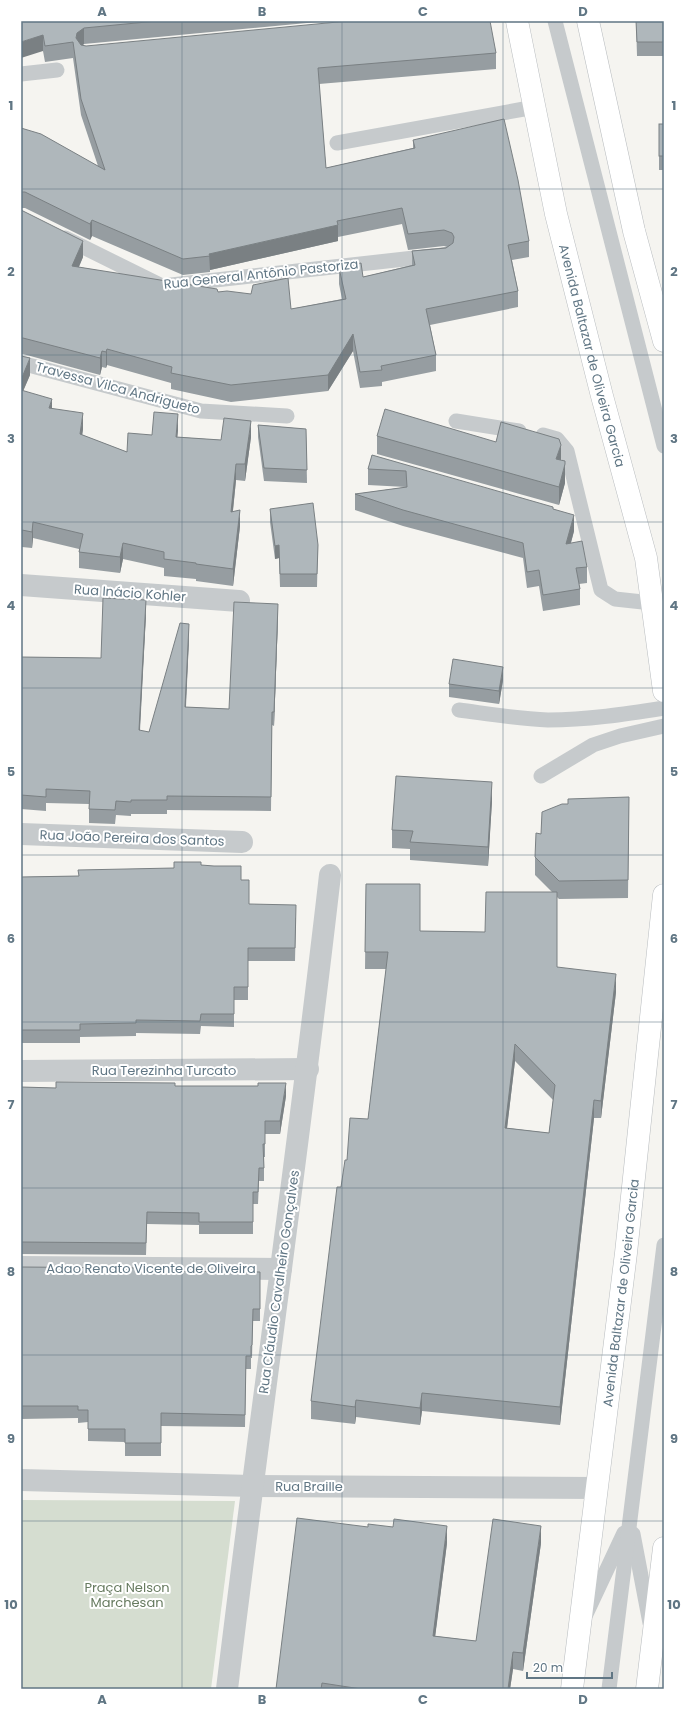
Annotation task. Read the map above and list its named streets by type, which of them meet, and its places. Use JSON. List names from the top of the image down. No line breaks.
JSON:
{"streets":{"main road":["Avenida Baltazar de Oliveira Garcia"],"street":["Rua Inácio Kohler","Rua João Pereira dos Santos","Rua Terezinha Turcato","Adao Renato Vicente de Oliveira","Rua Cláudio Cavalheiro Gonçalves","Rua Braille"],"lane":["Rua General Antônio Pastoriza","Travessa Vilca Andrigueto"]},"crossings":[["Avenida Baltazar de Oliveira Garcia","Rua Braille"],["Rua Terezinha Turcato","Rua Cláudio Cavalheiro Gonçalves"],["Adao Renato Vicente de Oliveira","Rua Cláudio Cavalheiro Gonçalves"],["Rua Cláudio Cavalheiro Gonçalves","Rua Braille"]],"parks":["Praça Nelson Marchesan"],"scale_bar":"20 m","grid":{"columns":["A","B","C","D"],"rows":["1","2","3","4","5","6","7","8","9","10"]}}
